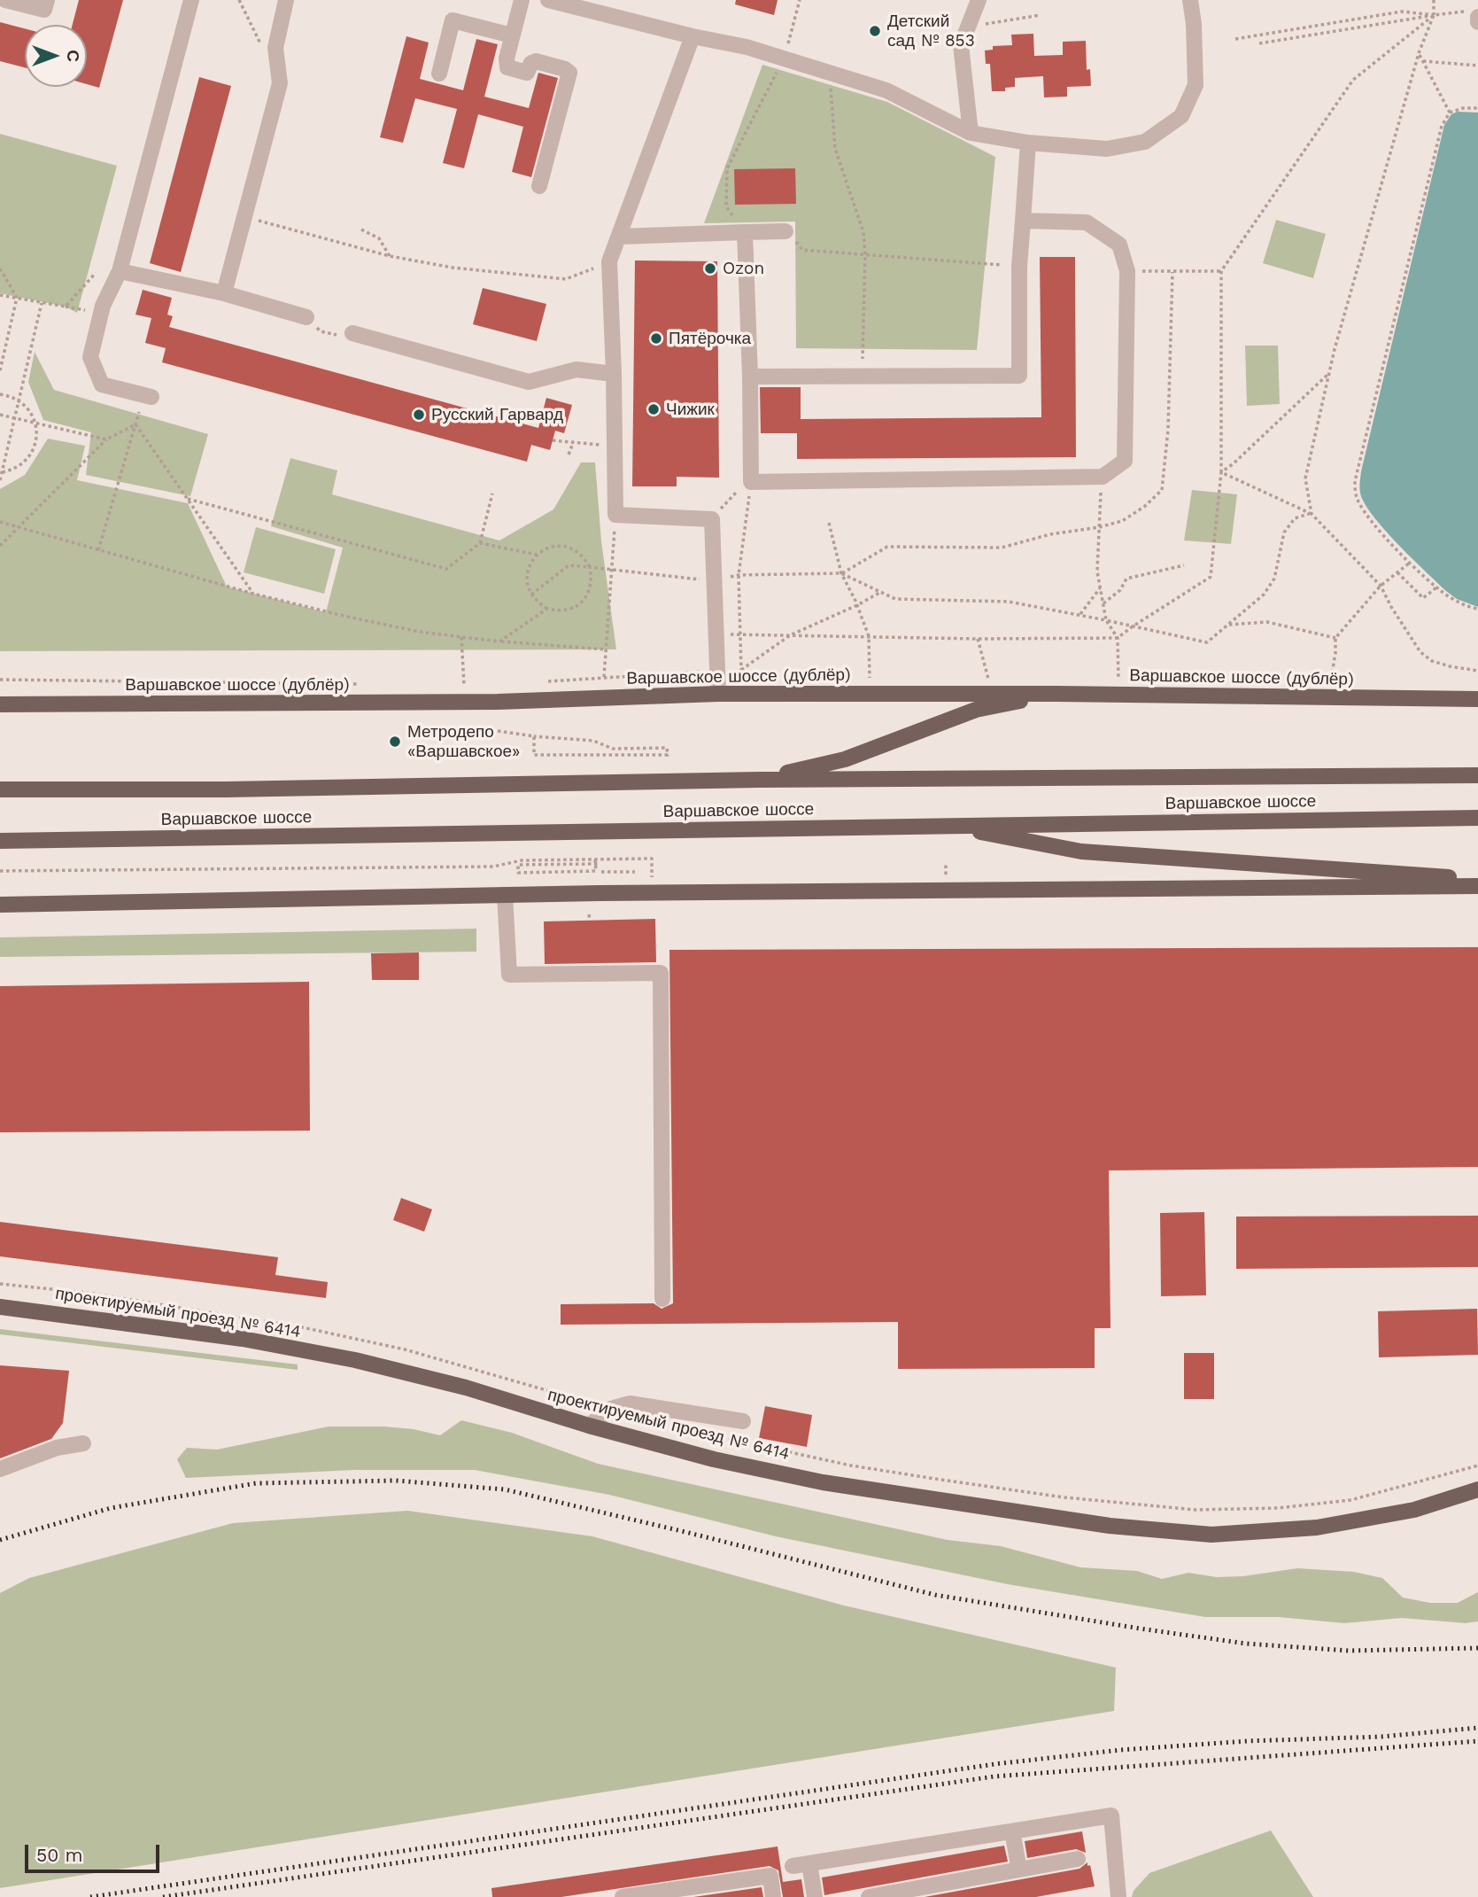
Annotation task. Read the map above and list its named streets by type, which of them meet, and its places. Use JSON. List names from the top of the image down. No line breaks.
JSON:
{"streets":{"main road":["Варшавское шоссе (дублёр)","Варшавское шоссе","проектируемый проезд № 6414"]},"places":["Детский сад № 853","Ozon","Пятёрочка","Чижик","Русский Гарвард","Метродепо «Варшавское»"],"scale_bar":"50 m","north":"right"}
